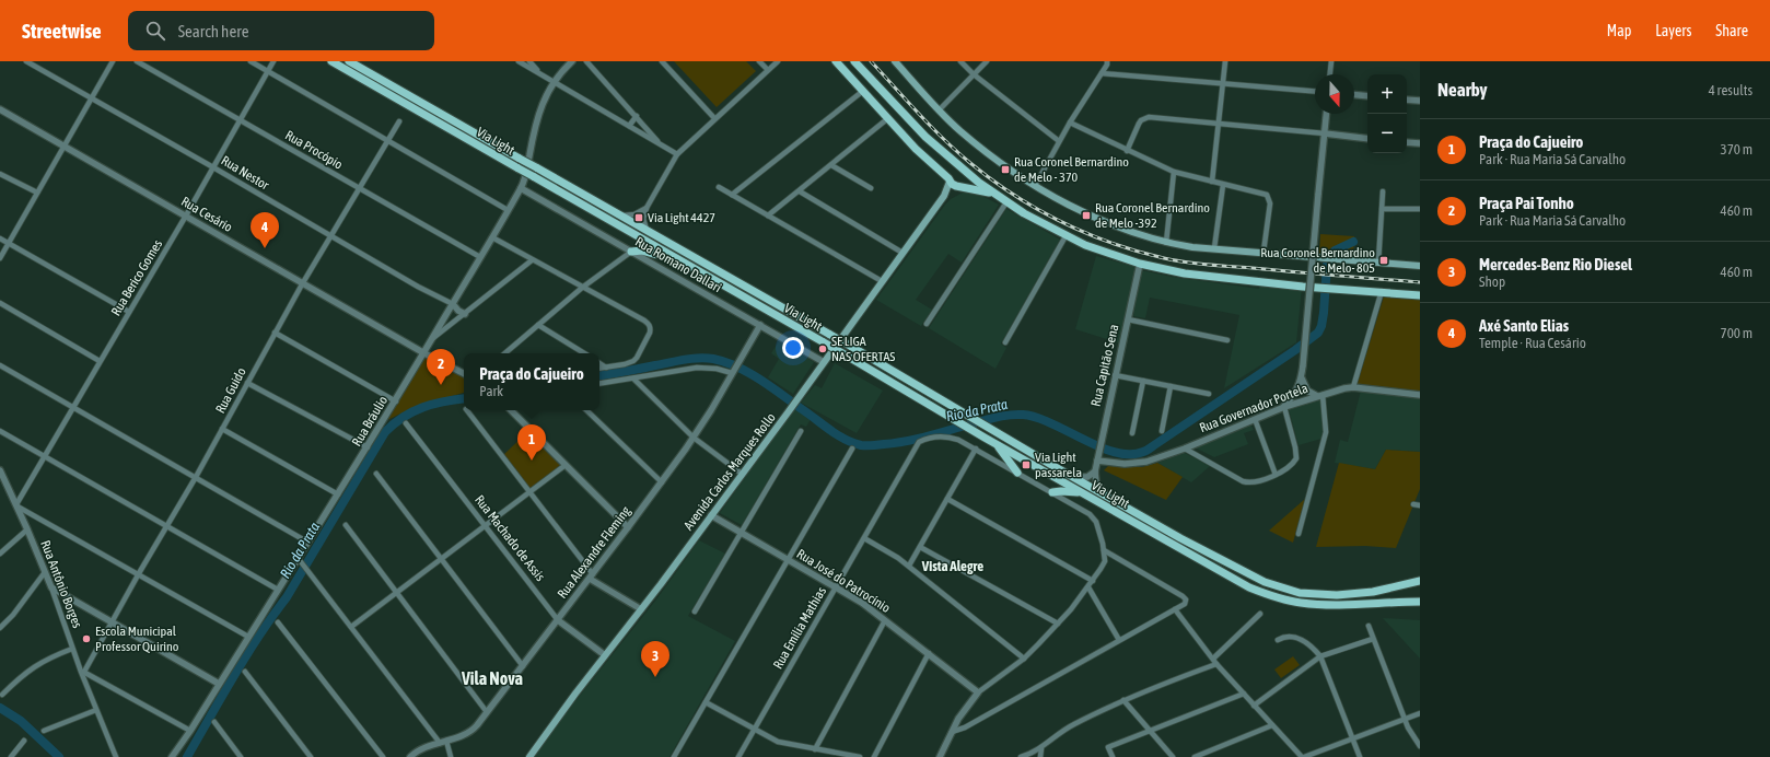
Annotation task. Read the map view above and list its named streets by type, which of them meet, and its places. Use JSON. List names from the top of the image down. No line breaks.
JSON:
{"streets":{"main road":["Via Light","Avenida Carlos Marques Rollo"],"street":["Rua Procópio","Rua Nestor","Rua Cesário","Rua Romano Dallari","Rua Berico Gomes","Rua Capitão Sena","Rua Guido","Rua Governador Portela","Rua Bráulio","Rua Machado de Assis","Rua Alexandre Fleming","Rua José do Patrocínio","Rua Antônio Borges","Rua Emília Mathias"]},"crossings":[["Rua Procópio","Rua Berico Gomes"],["Rua Procópio","Rua Guido"],["Rua Procópio","Rua Bráulio"],["Rua Nestor","Rua Berico Gomes"],["Rua Nestor","Rua Guido"],["Rua Nestor","Rua Bráulio"],["Rua Cesário","Rua Berico Gomes"],["Rua Cesário","Rua Guido"],["Rua Cesário","Rua Bráulio"],["Rua Romano Dallari","Rua Bráulio"],["Rua Romano Dallari","Avenida Carlos Marques Rollo"],["Rua Romano Dallari","Rua Alexandre Fleming"],["Rua Berico Gomes","Rua Antônio Borges"],["Rua Capitão Sena","Rua Governador Portela"],["Rua Guido","Rua Antônio Borges"],["Avenida Carlos Marques Rollo","Rua Machado de Assis"],["Avenida Carlos Marques Rollo","Rua José do Patrocínio"],["Rua Machado de Assis","Rua Alexandre Fleming"],["Rua José do Patrocínio","Rua Emília Mathias"]],"districts":["Vista Alegre","Vila Nova"],"water":["Rio da Prata"],"places":{"transit":["Rua Coronel Bernardino de Melo - 370","Rua Coronel Bernardino de Melo -392","Via Light 4427","Rua Coronel Bernardino de Melo- 805","Via Light passarela"],"other":["SE LIGA NAS OFERTAS","Escola Municipal Professor Quirino"]},"north":"bottom","page":{"header":"Streetwise","search":"Search here","nav":["Map","Layers","Share"],"heading":["Nearby","4 results"],"map_buttons":["+","−"],"list":[{"mark":"1","name":"Praça do Cajueiro","note":"Park · Rua Maria Sá Carvalho","value":"370 m"},{"mark":"2","name":"Praça Pai Tonho","note":"Park · Rua Maria Sá Carvalho","value":"460 m"},{"mark":"3","name":"Mercedes-Benz Rio Diesel","note":"Shop","value":"460 m"},{"mark":"4","name":"Axé Santo Elias","note":"Temple · Rua Cesário","value":"700 m"}],"pins":["4","2","1","3"],"popup":["Praça do Cajueiro","Park"]}}
